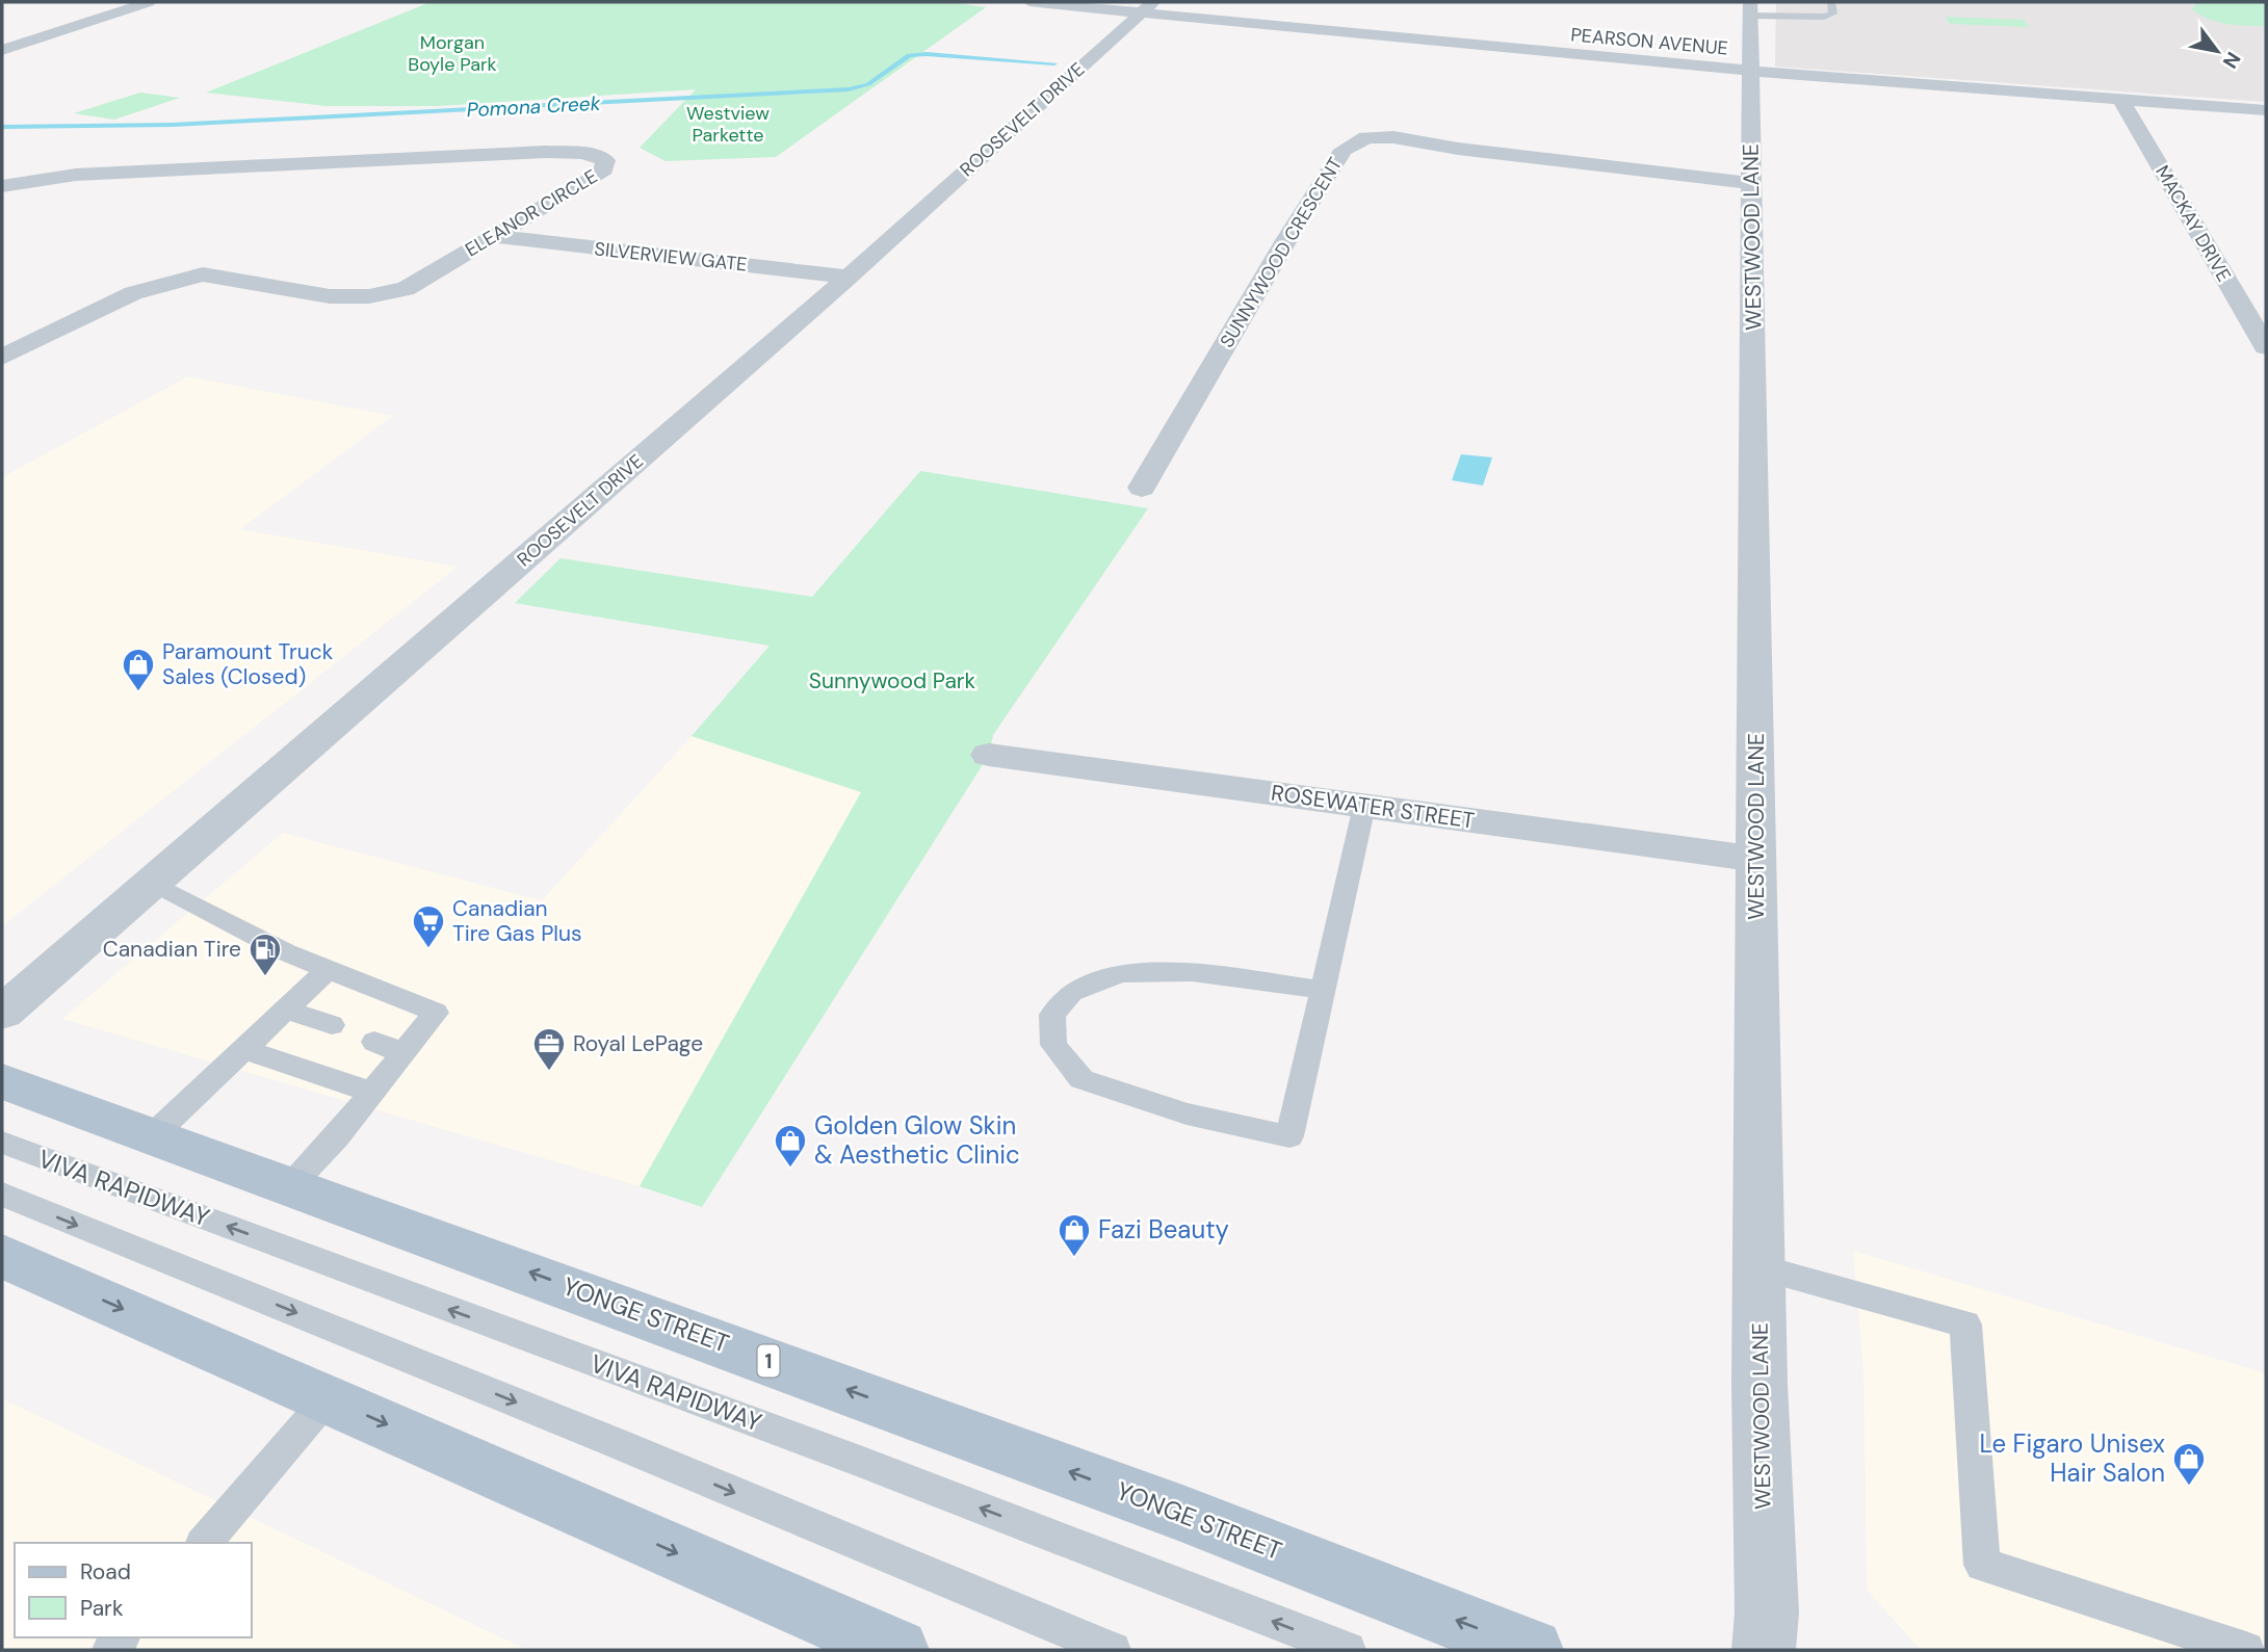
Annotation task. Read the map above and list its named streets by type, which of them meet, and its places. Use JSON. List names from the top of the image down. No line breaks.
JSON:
{"streets":{"main road":["YONGE STREET","1"],"street":["PEARSON AVENUE","ROOSEVELT DRIVE","ELEANOR CIRCLE","MACKAY DRIVE","WESTWOOD LANE","SUNNYWOOD CRESCENT","SILVERVIEW GATE","ROSEWATER STREET"],"lane":["VIVA RAPIDWAY"]},"crossings":[["PEARSON AVENUE","ROOSEVELT DRIVE"],["PEARSON AVENUE","MACKAY DRIVE"],["PEARSON AVENUE","WESTWOOD LANE"],["ROOSEVELT DRIVE","SILVERVIEW GATE"],["ELEANOR CIRCLE","SILVERVIEW GATE"],["WESTWOOD LANE","SUNNYWOOD CRESCENT"],["WESTWOOD LANE","ROSEWATER STREET"]],"water":["Pomona Creek"],"parks":["Morgan Boyle Park","Westview Parkette","Sunnywood Park"],"places":{"shop":["Paramount Truck Sales (Closed)","Golden Glow Skin & Aesthetic Clinic","Fazi Beauty","Le Figaro Unisex Hair Salon"],"supermarket":["Canadian Tire Gas Plus"],"fuel station":["Canadian Tire"],"office":["Royal LePage"]},"legend":["Road","Park"],"north":"bottom right"}
